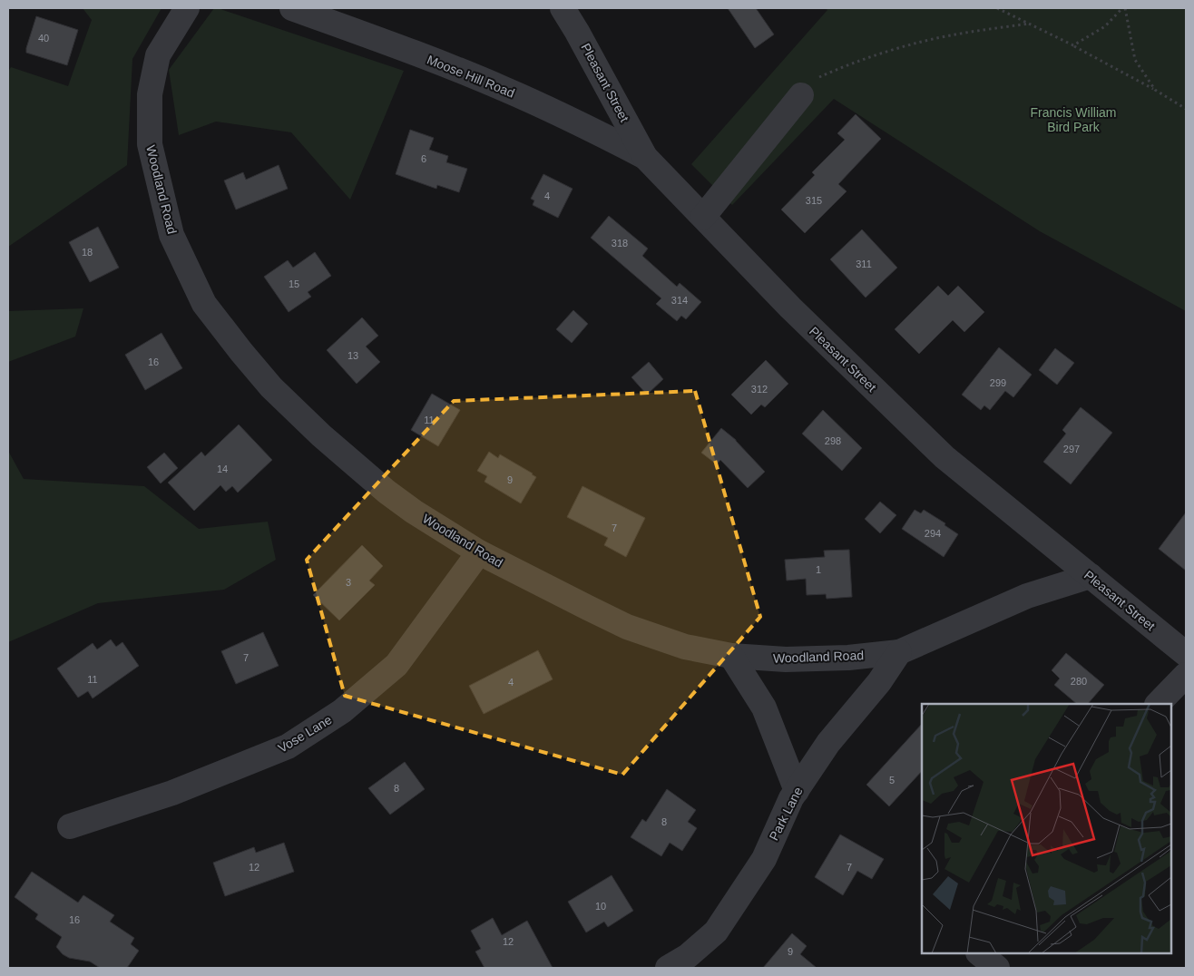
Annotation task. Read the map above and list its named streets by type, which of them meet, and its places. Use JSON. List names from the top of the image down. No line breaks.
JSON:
{"streets":{"street":["Moose Hill Road","Pleasant Street","Woodland Road","Vose Lane","Park Lane"]},"crossings":[["Moose Hill Road","Pleasant Street"],["Pleasant Street","Woodland Road"],["Woodland Road","Vose Lane"],["Woodland Road","Park Lane"]],"parks":["Francis William Bird Park"],"house_numbers":["40","6","4","315","318","18","311","15","314","13","16","299","312","11","298","297","14","9","7","294","1","3","7","11","280","4","5","8","8","12","7","10","16","12","9"]}
